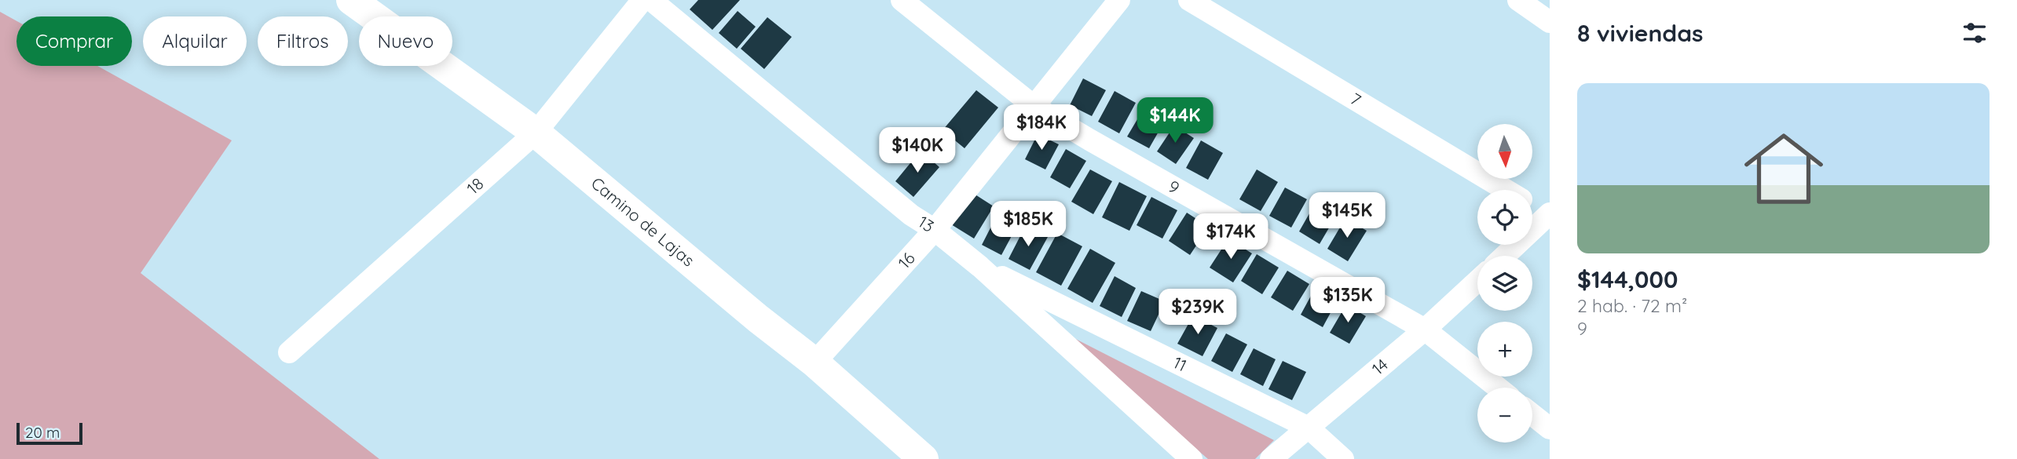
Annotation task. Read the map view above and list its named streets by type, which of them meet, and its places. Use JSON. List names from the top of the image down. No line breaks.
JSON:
{"streets":{"street":["7","18","9","Camino de Lajas","13","16","11","14"]},"crossings":[["18","Camino de Lajas"],["9","16"],["9","14"],["Camino de Lajas","16"],["13","16"],["13","11"],["11","14"]],"scale_bar":"20 m","north":"bottom","page":{"heading":"8 viviendas","chip":["Comprar","Alquilar","Filtros","Nuevo"],"list":[{"name":"$144,000","note":"2 hab. · 72 m² · 9"}],"price":["$144K","$184K","$140K","$145K","$185K","$174K","$135K","$239K"],"map_buttons":["+","−"],"scale":"20 m"}}
